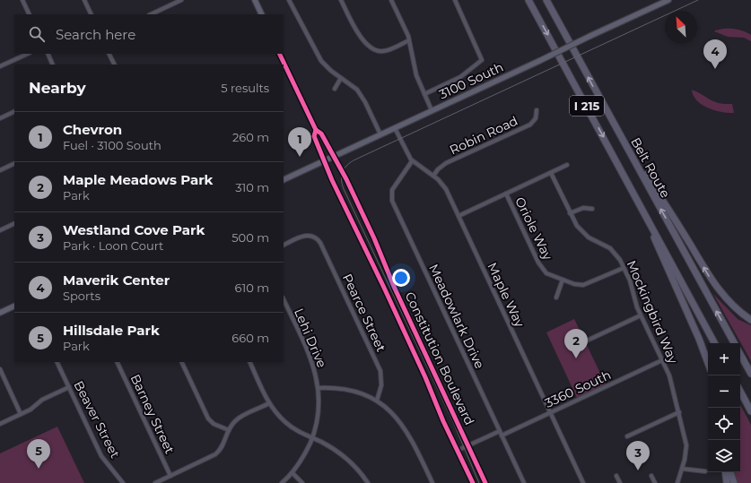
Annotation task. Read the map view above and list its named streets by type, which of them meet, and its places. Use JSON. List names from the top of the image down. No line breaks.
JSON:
{"streets":{"highway":["I 215","Belt Route"],"main road":["3100 South","Constitution Boulevard"],"street":["Robin Road","Oriole Way","Maple Way","Mockingbird Way","Pearce Street","Meadowlark Drive","Lehi Drive","3360 South","Barney Street","Beaver Street"]},"crossings":[["3100 South","Maple Way"],["3100 South","Constitution Boulevard"],["Robin Road","Maple Way"],["Oriole Way","Mockingbird Way"],["Maple Way","Meadowlark Drive"],["Maple Way","3360 South"],["Mockingbird Way","3360 South"],["Meadowlark Drive","3360 South"]],"north":"top left","page":{"search":"Search here","pins":["4","1","2","5","3"],"heading":["Nearby","5 results"],"list":[{"mark":"1","name":"Chevron","note":"Fuel · 3100 South","value":"260 m"},{"mark":"2","name":"Maple Meadows Park","note":"Park","value":"310 m"},{"mark":"3","name":"Westland Cove Park","note":"Park · Loon Court","value":"500 m"},{"mark":"4","name":"Maverik Center","note":"Sports","value":"610 m"},{"mark":"5","name":"Hillsdale Park","note":"Park","value":"660 m"}],"map_buttons":["+","−"]}}
